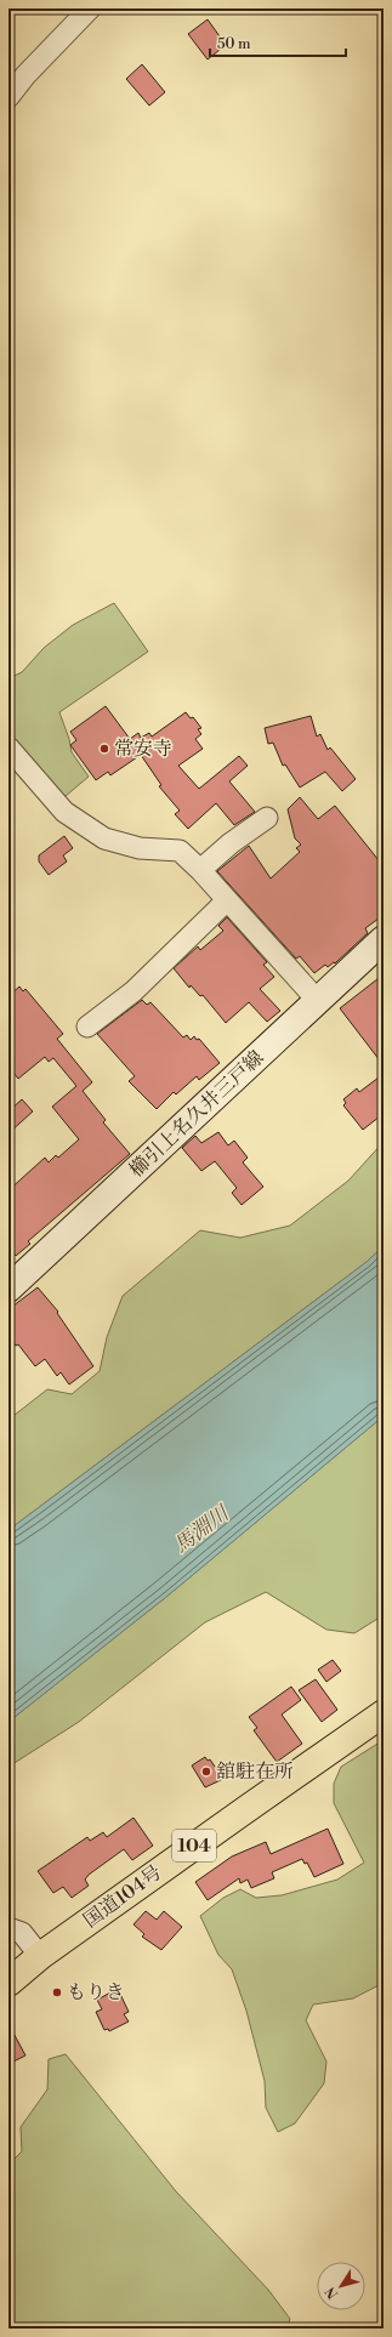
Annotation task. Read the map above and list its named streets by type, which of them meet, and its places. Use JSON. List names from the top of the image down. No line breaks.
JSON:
{"streets":{"highway":["104","国道104号"],"main road":["櫛引上名久井三戸線"]},"water":["馬淵川"],"places":["常安寺","舘駐在所","もりき"],"scale_bar":"50 m","north":"bottom left"}
